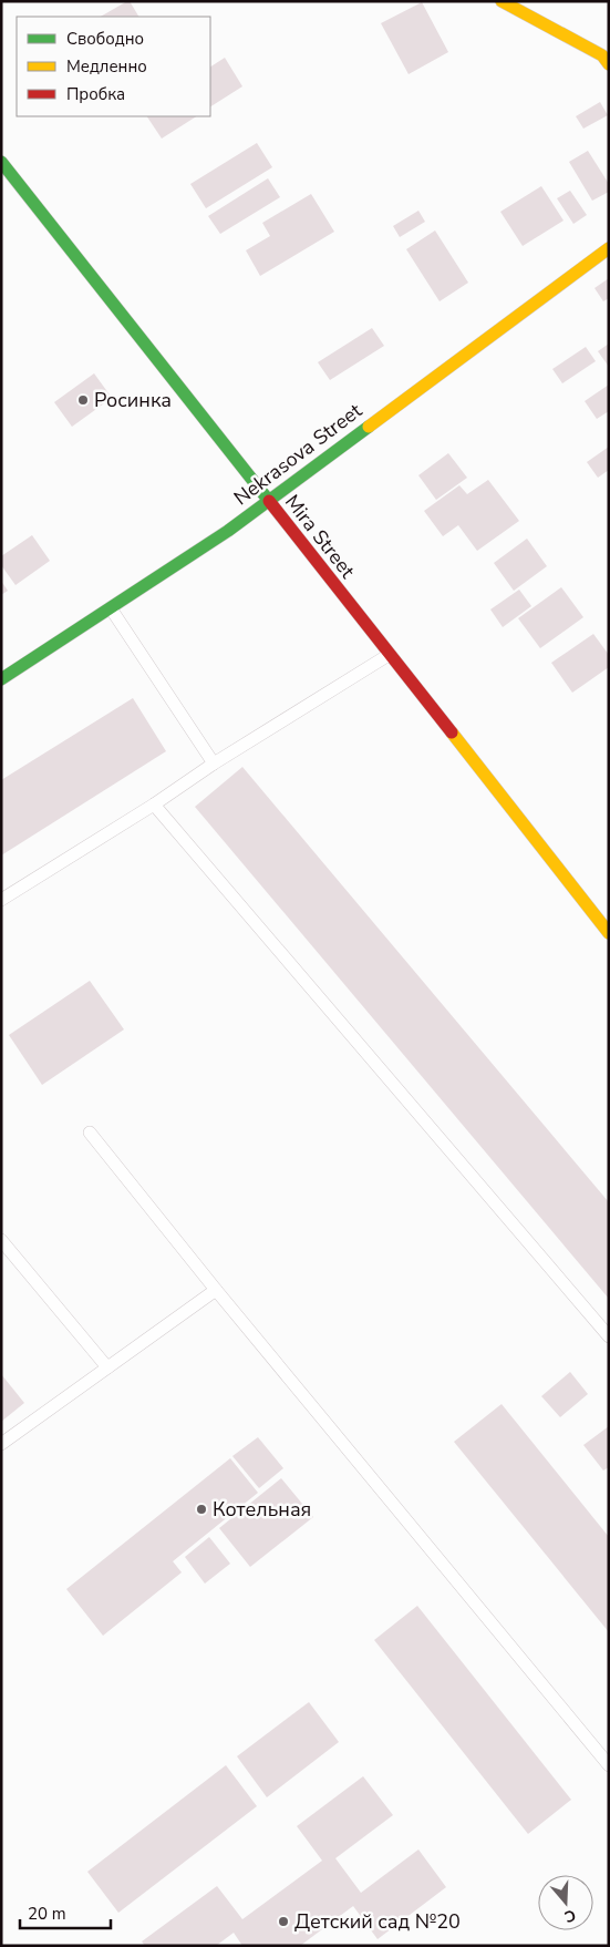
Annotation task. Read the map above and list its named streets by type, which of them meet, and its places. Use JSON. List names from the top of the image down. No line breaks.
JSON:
{"streets":{"street":["Nekrasova Street","Mira Street"]},"crossings":[["Nekrasova Street","Mira Street"]],"places":["Росинка","Котельная","Детский сад №20"],"legend":["Свободно","Медленно","Пробка"],"scale_bar":"20 m","north":"bottom"}
